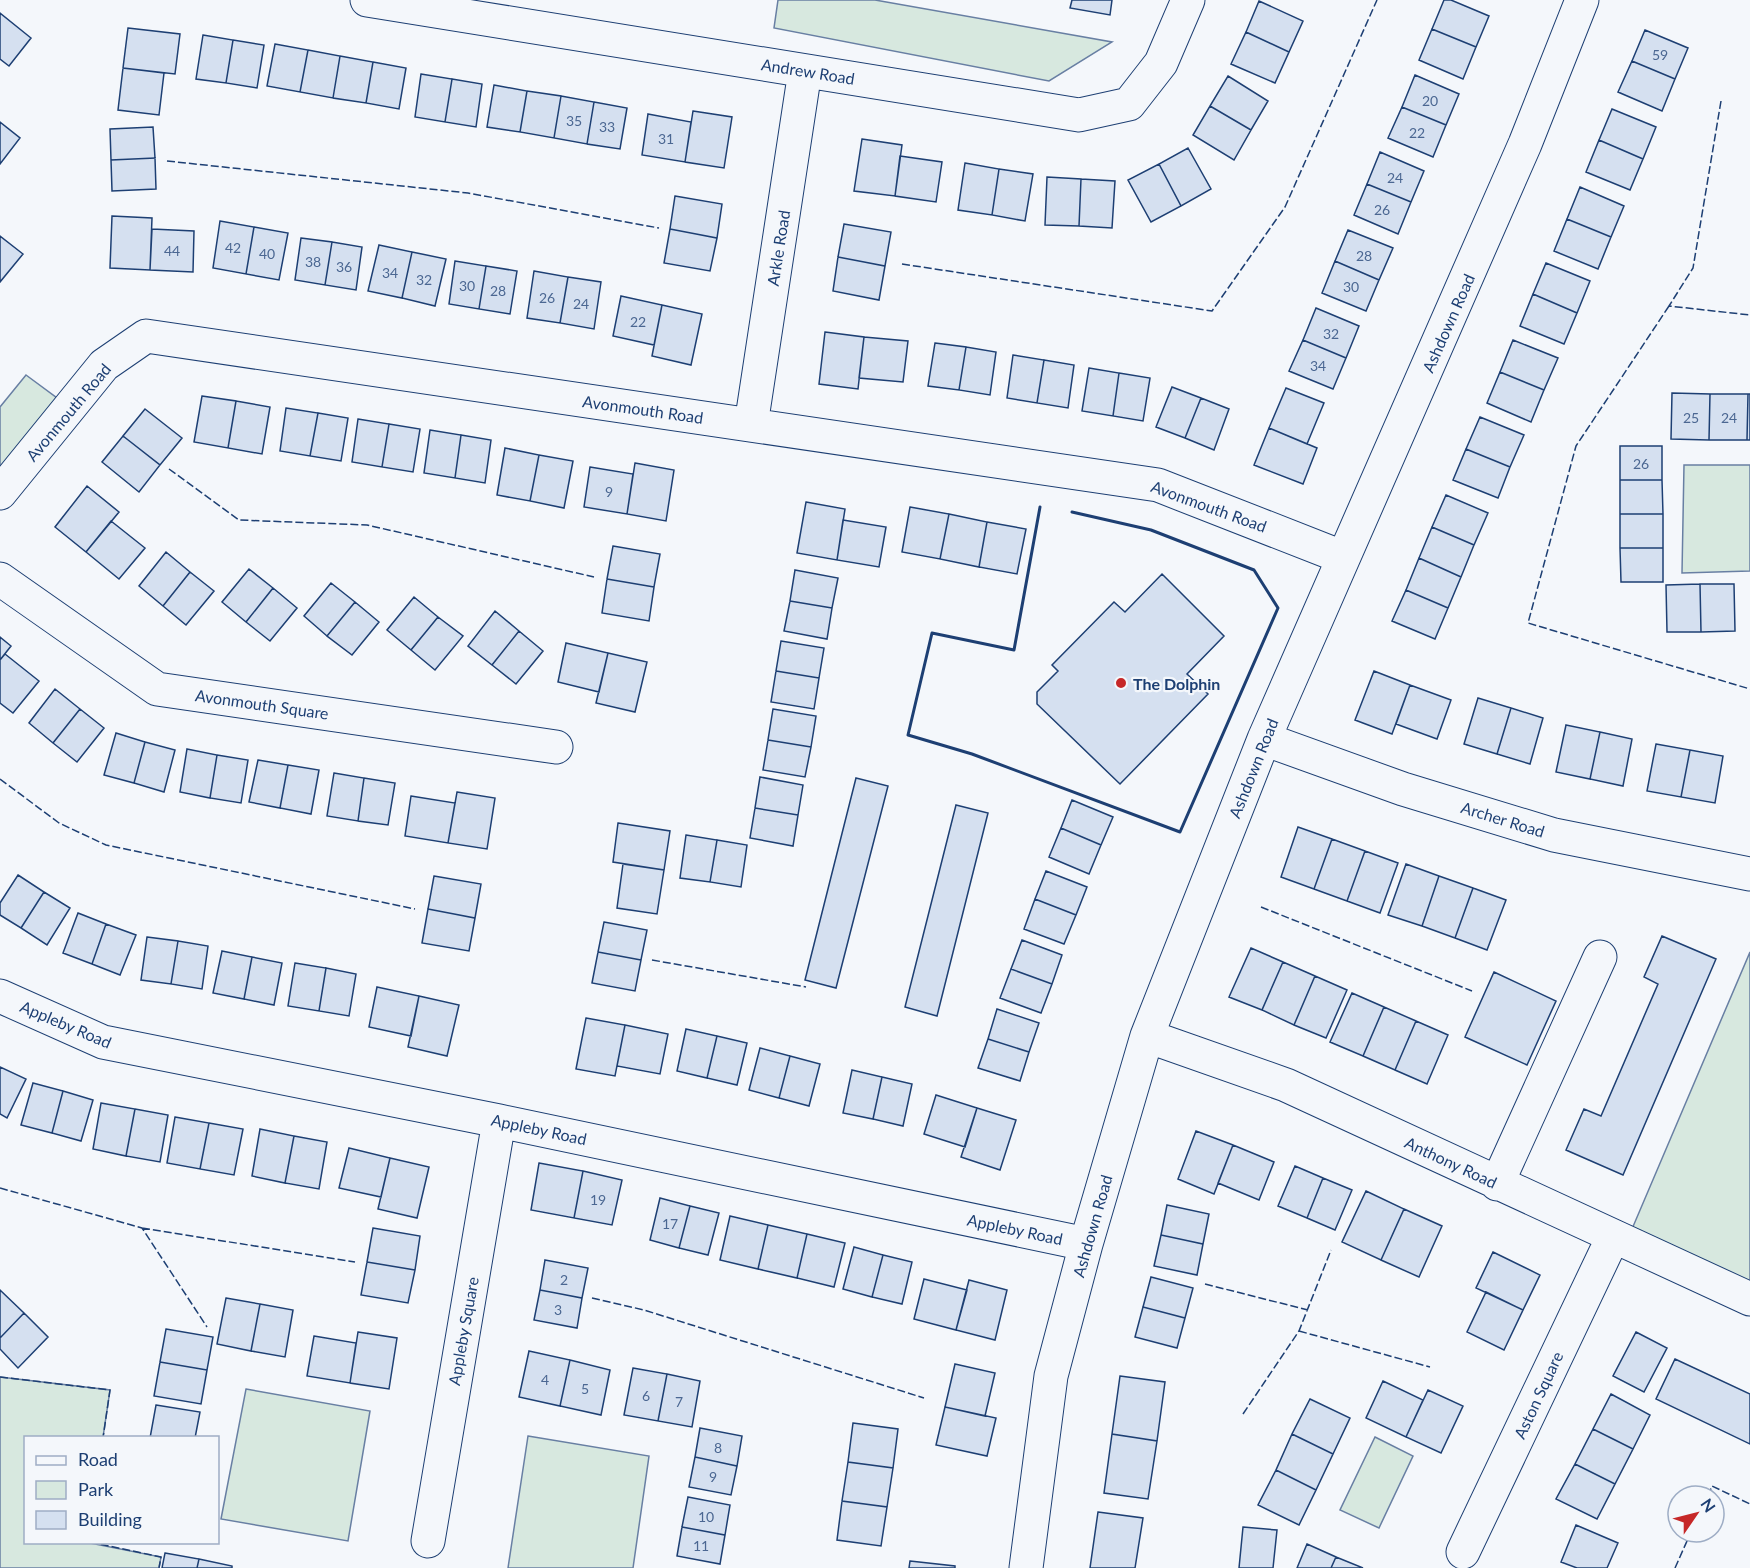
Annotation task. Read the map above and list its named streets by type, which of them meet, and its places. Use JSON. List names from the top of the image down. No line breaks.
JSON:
{"streets":{"street":["Andrew Road","Arkle Road","Ashdown Road","Avonmouth Road","Avonmouth Square","Archer Road","Appleby Road","Anthony Road","Appleby Square","Aston Square"]},"crossings":[["Andrew Road","Arkle Road"],["Arkle Road","Avonmouth Road"],["Ashdown Road","Avonmouth Road"],["Ashdown Road","Archer Road"],["Ashdown Road","Appleby Road"],["Ashdown Road","Anthony Road"],["Appleby Road","Appleby Square"],["Anthony Road","Aston Square"]],"places":["The Dolphin"],"house_numbers":["59","20","35","33","22","31","24","26","42","44","40","28","38","36","34","32","30","30","28","26","24","22","32","34","25","24","26","9","19","17","2","3","4","5","6","7","8","9","10","11"],"legend":["Road","Park","Building"],"north":"top right"}
